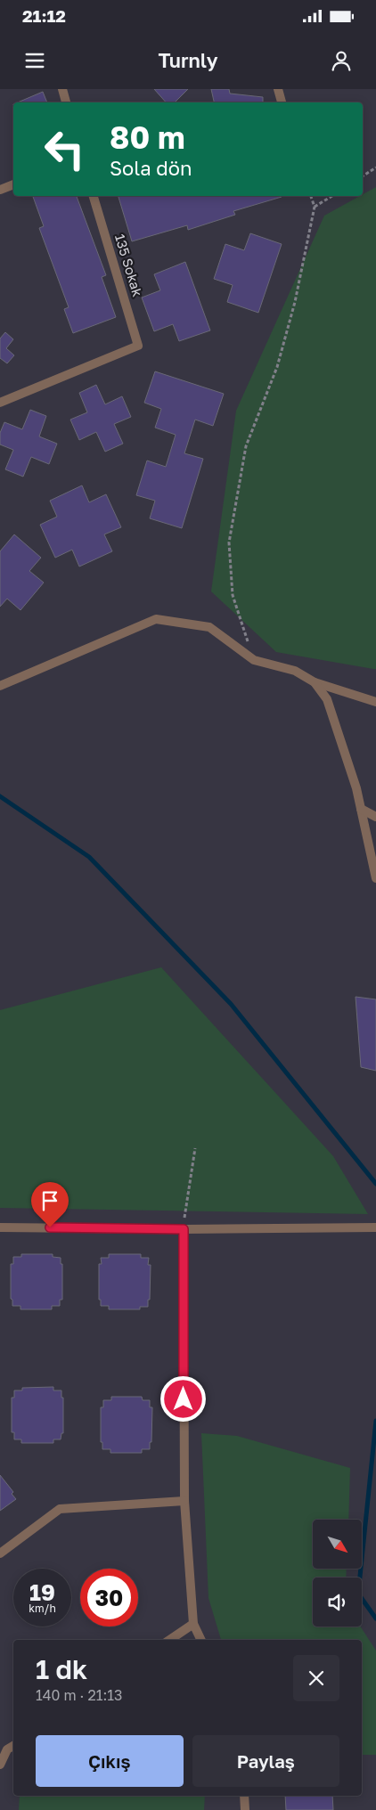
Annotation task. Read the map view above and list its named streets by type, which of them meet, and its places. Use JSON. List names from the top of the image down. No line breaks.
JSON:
{"streets":{"street":["135 Sokak"]},"north":"bottom right","page":{"status":"21:12","header":"Turnly","turn":["80 m","Sola dön"],"speed":"19 km/h","limit":"30","heading":["1 dk","140 m · 21:13"],"buttons":["Çıkış","Paylaş"]}}
